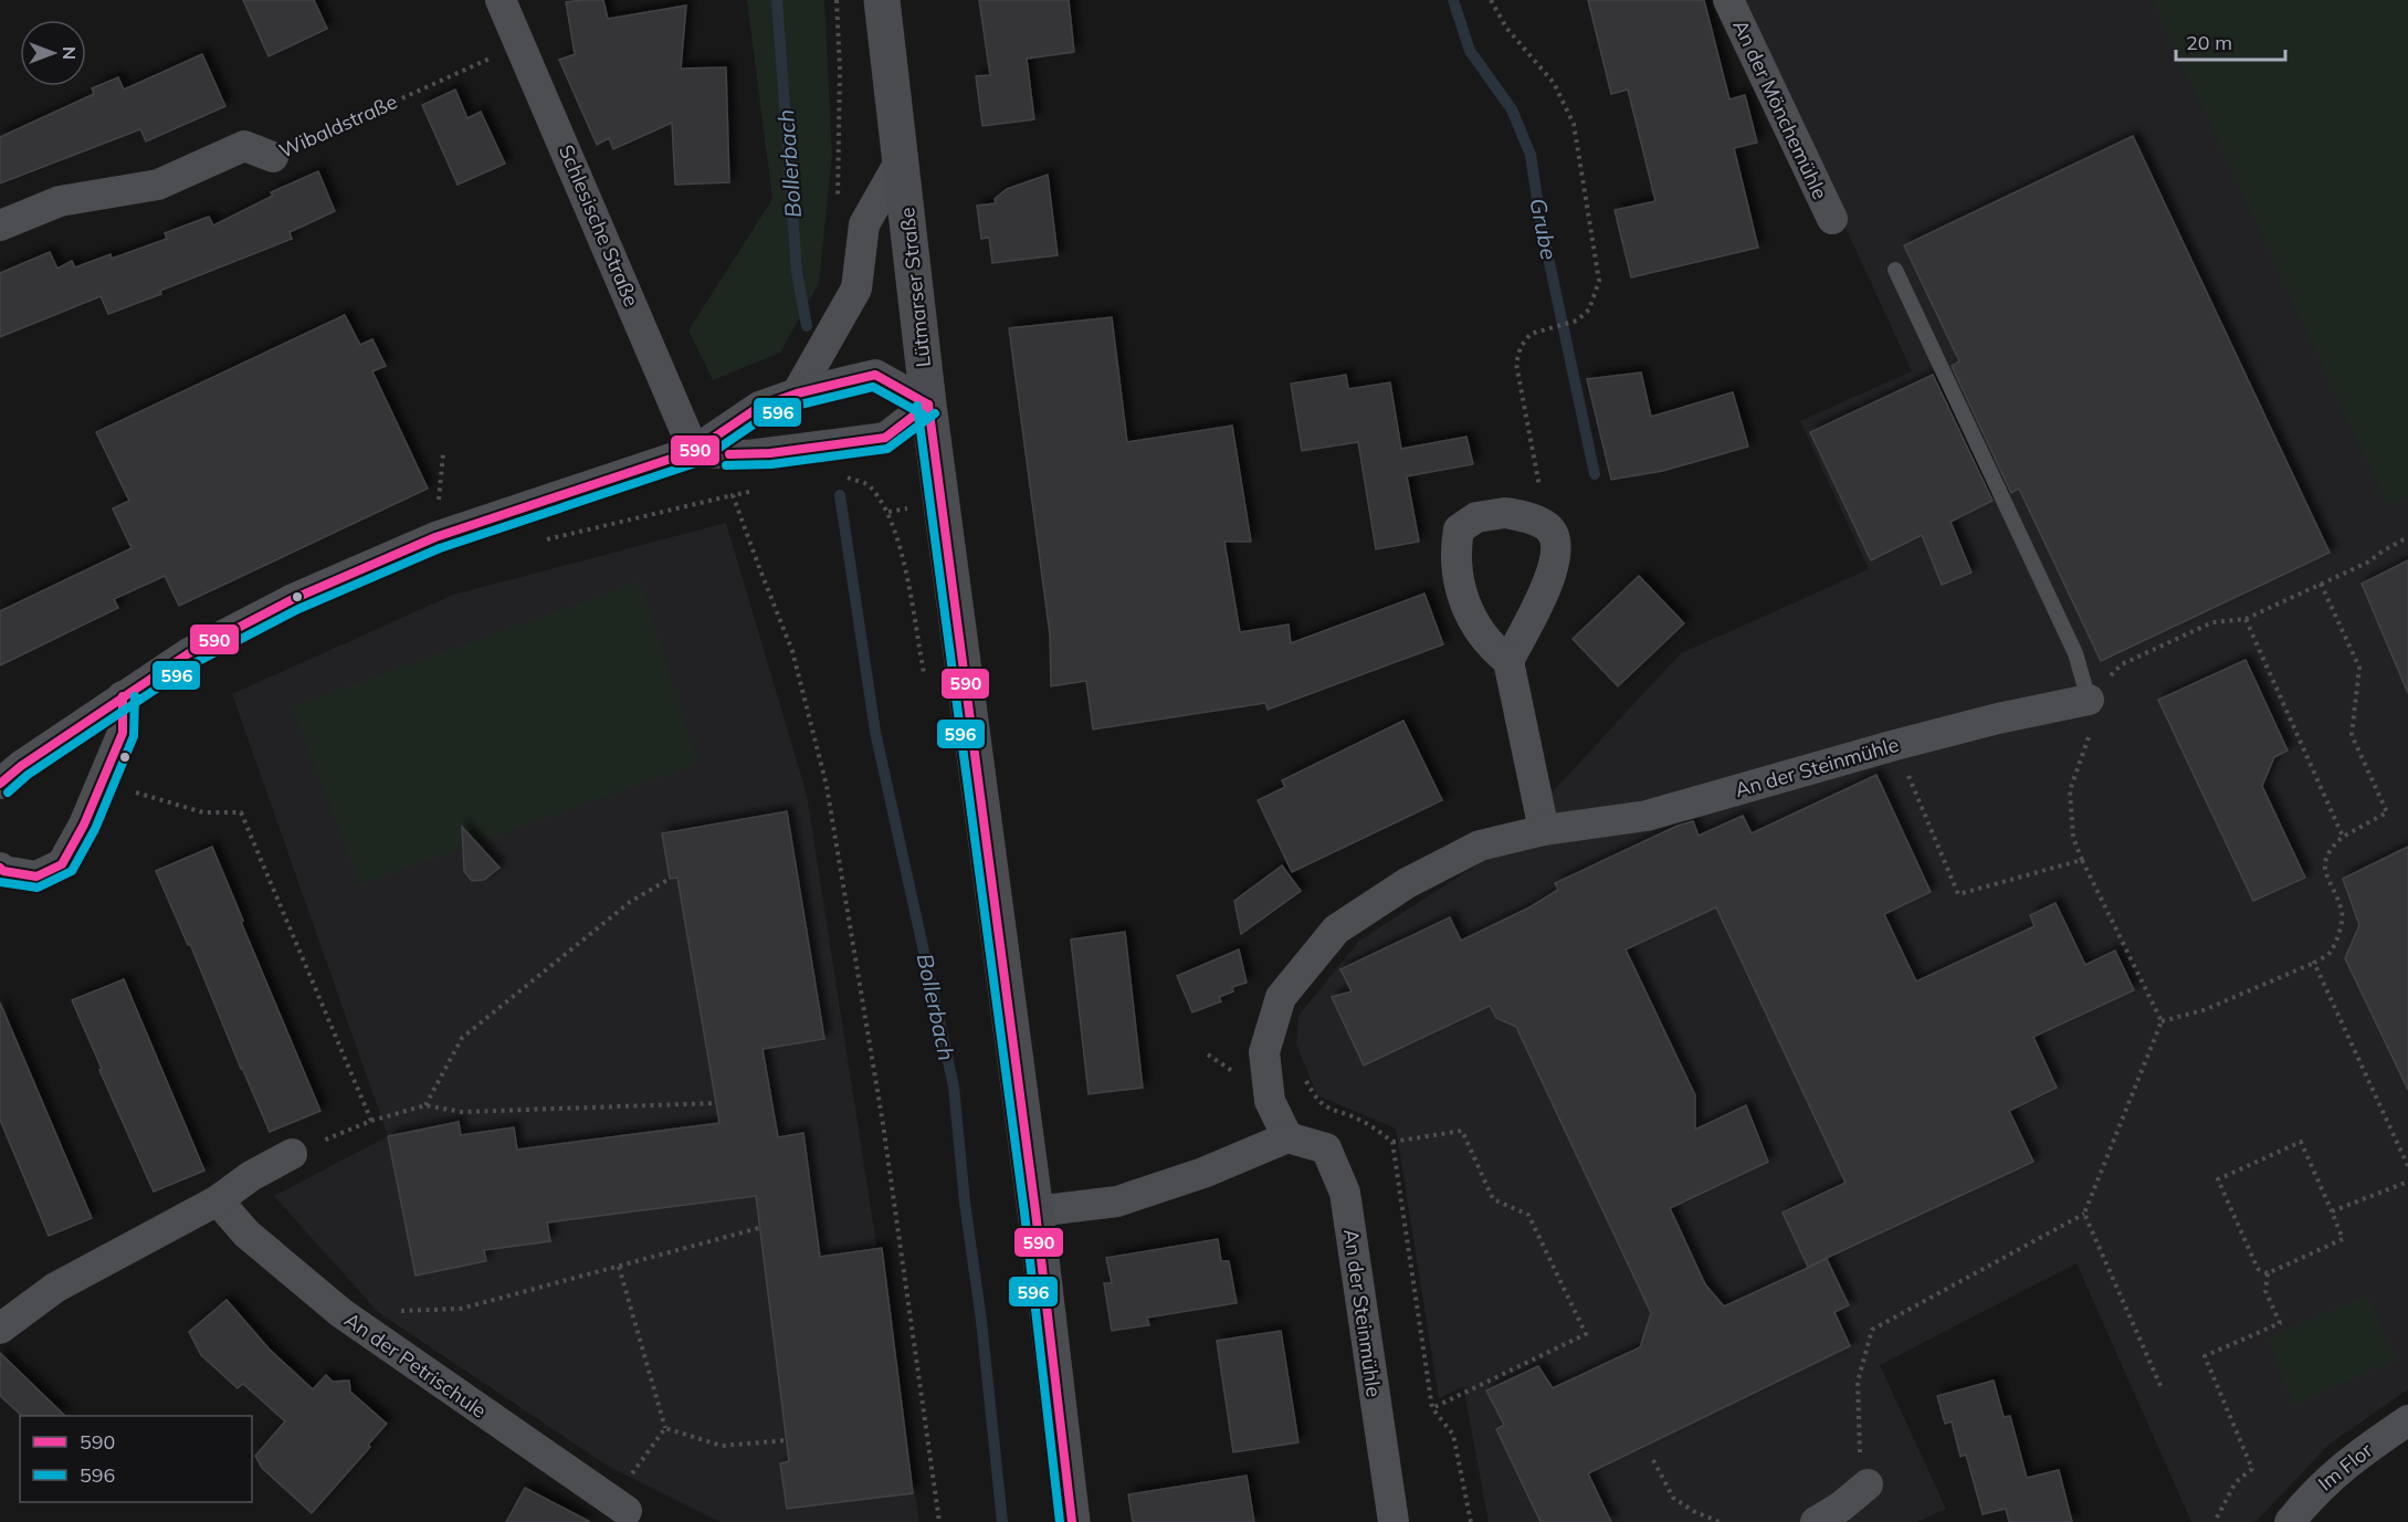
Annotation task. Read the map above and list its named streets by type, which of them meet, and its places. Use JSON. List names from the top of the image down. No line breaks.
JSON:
{"streets":{"main road":["Lütmarser Straße"],"street":["An der Mönchemühle","Wibaldstraße","Schlesische Straße","An der Steinmühle","An der Petrischule","Im Flor"]},"crossings":[["Wibaldstraße","Schlesische Straße"]],"water":["Bollerbach","Grube"],"lines":["transit line 590","transit line 596"],"legend":["590","596"],"scale_bar":"20 m","north":"right"}
